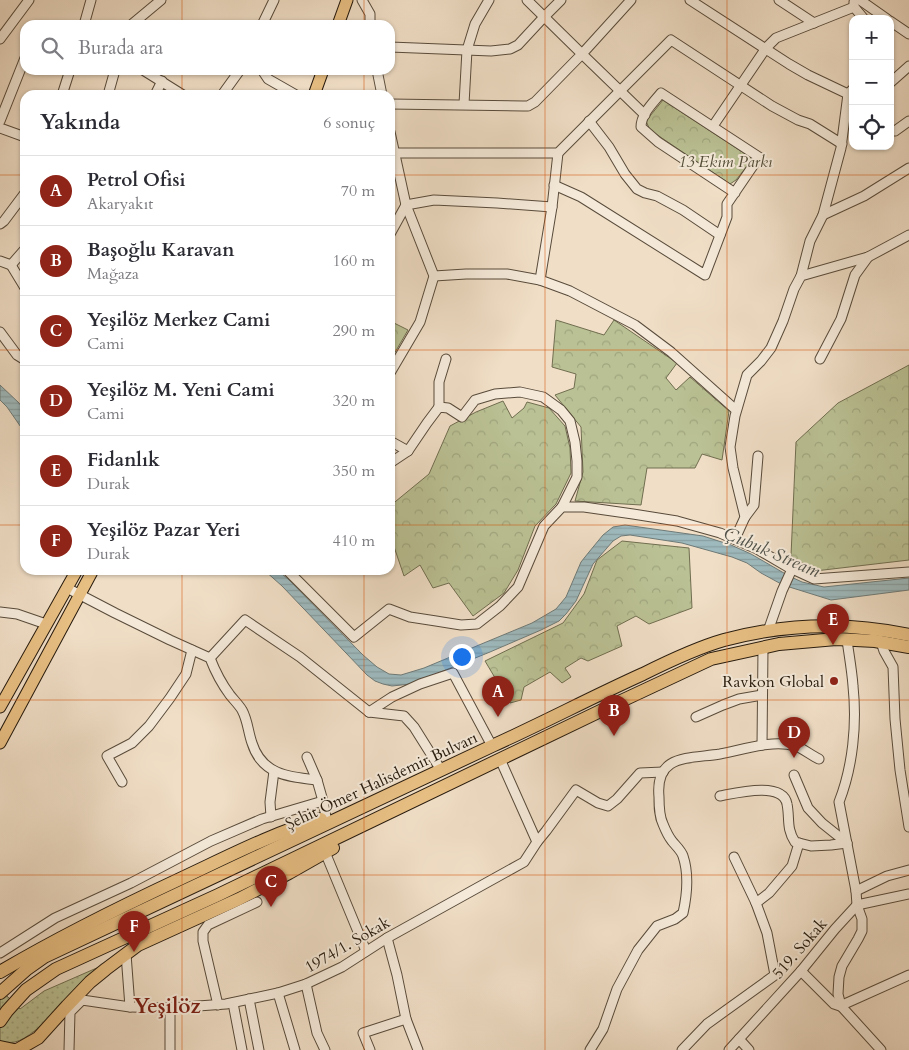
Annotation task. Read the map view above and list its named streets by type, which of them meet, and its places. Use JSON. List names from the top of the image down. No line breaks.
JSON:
{"streets":{"highway":["Şehit Ömer Halisdemir Bulvarı"],"street":["1974/1. Sokak","519. Sokak"]},"districts":["Yeşilöz"],"water":["Çubuk Stream"],"parks":["13 Ekim Parkı"],"places":["Ravkon Global"],"page":{"map_buttons":["+","−"],"search":"Burada ara","heading":["Yakında","6 sonuç"],"list":[{"mark":"A","name":"Petrol Ofisi","note":"Akaryakıt","value":"70 m"},{"mark":"B","name":"Başoğlu Karavan","note":"Mağaza","value":"160 m"},{"mark":"C","name":"Yeşilöz Merkez Cami","note":"Cami","value":"290 m"},{"mark":"D","name":"Yeşilöz M. Yeni Cami","note":"Cami","value":"320 m"},{"mark":"E","name":"Fidanlık","note":"Durak","value":"350 m"},{"mark":"F","name":"Yeşilöz Pazar Yeri","note":"Durak","value":"410 m"}],"pins":["E","A","B","D","C","F"]}}
